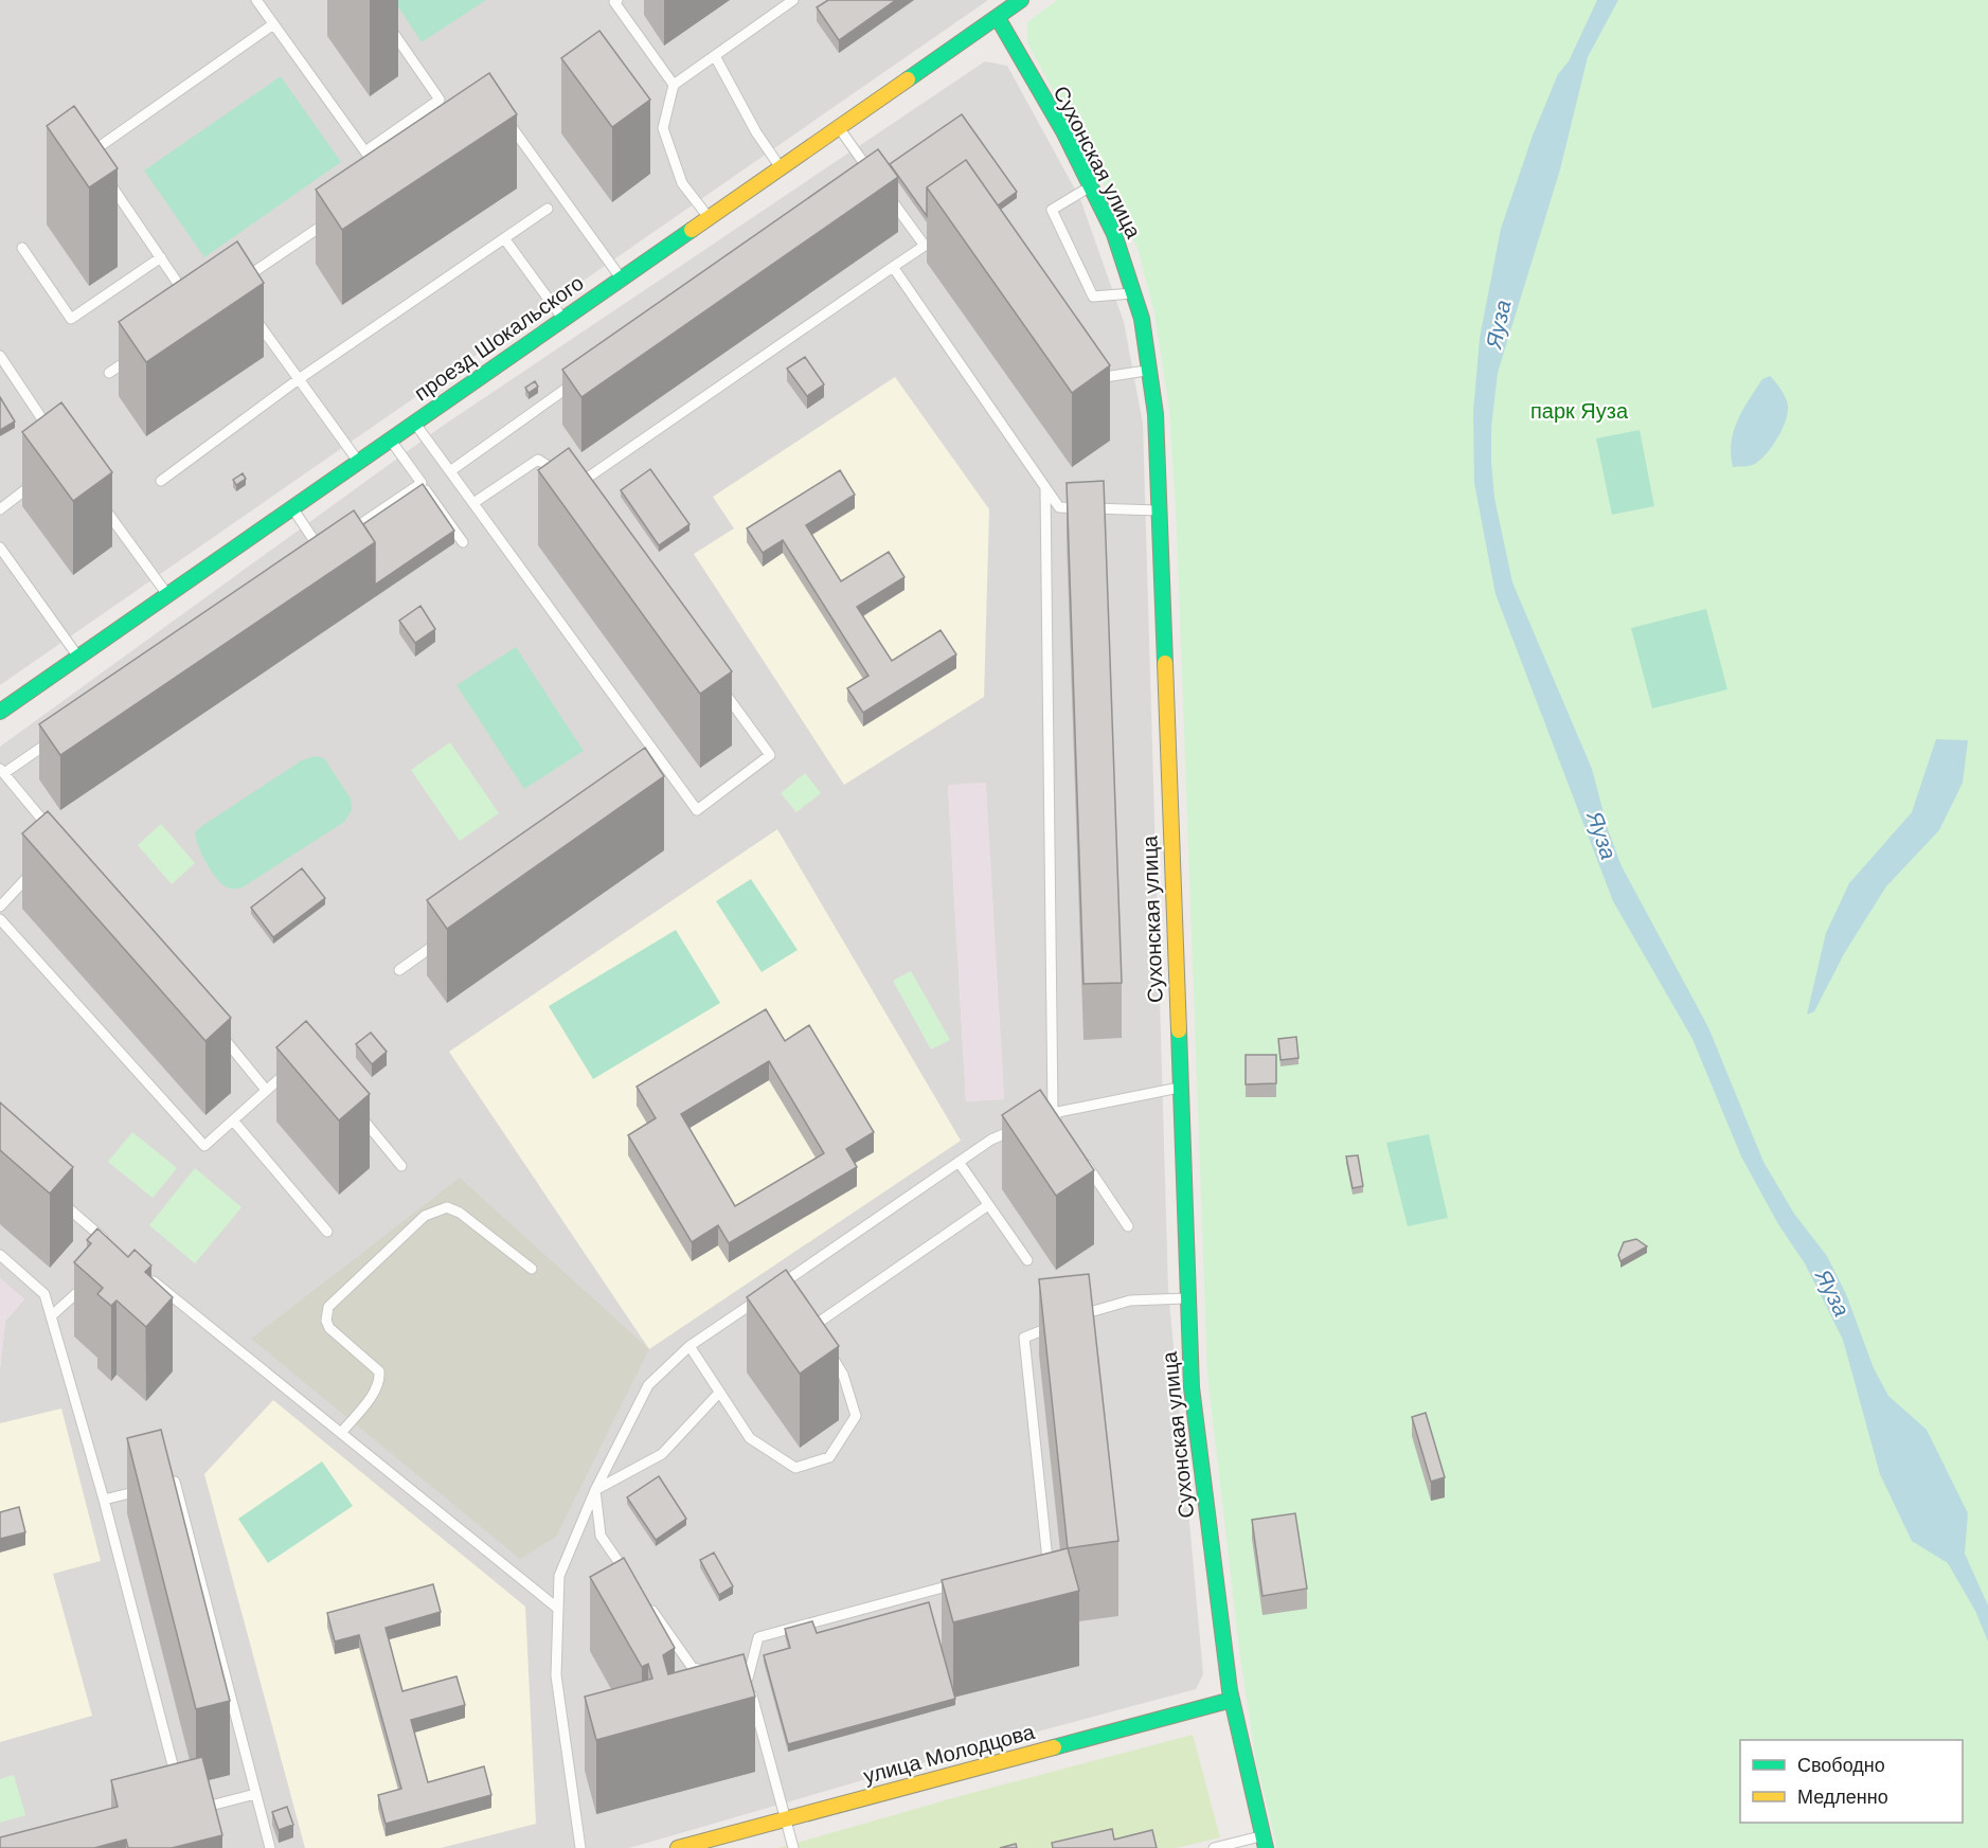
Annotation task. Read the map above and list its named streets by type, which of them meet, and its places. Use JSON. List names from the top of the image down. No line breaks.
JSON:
{"streets":{"street":["Сухонская улица","проезд Шокальского","улица Молодцова"]},"crossings":[["Сухонская улица","проезд Шокальского"],["Сухонская улица","улица Молодцова"]],"water":["Яуза"],"parks":["парк Яуза"],"legend":["Свободно","Медленно"]}
